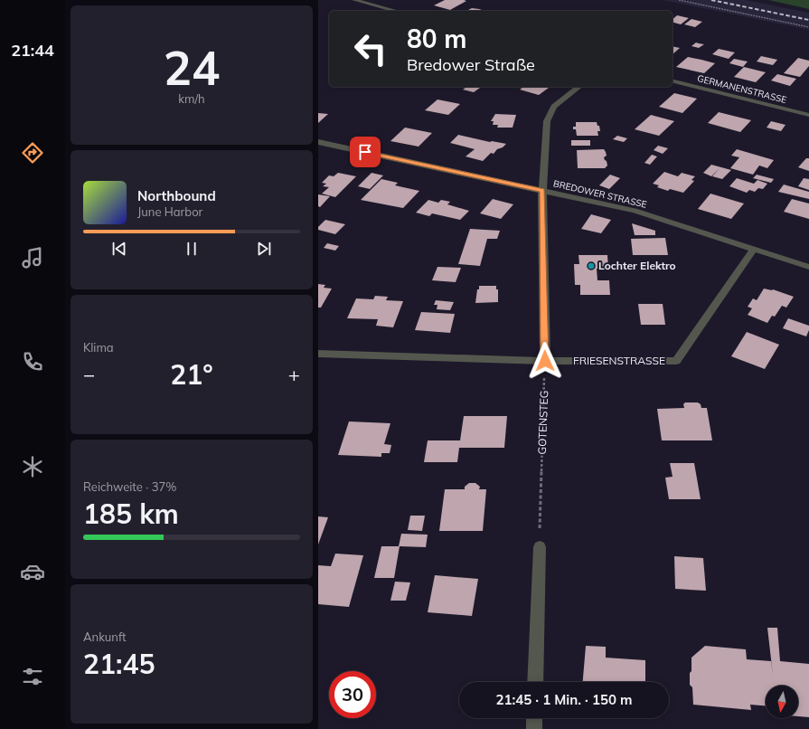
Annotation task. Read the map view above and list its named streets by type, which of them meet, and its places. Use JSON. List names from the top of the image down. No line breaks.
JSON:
{"streets":{"street":["GERMANENSTRASSE","BREDOWER STRASSE","FRIESENSTRASSE"],"path":["GOTENSTEG"]},"crossings":[["BREDOWER STRASSE","FRIESENSTRASSE"],["FRIESENSTRASSE","GOTENSTEG"]],"places":["Lochter Elektro"],"north":"bottom","page":{"tabs":"21:44","tile":[["24","km/h"],"Klima",["Reichweite · 37%","185 km"],["Ankunft","21:45"]],"turn":["80 m","Bredower Straße"],"song":["Northbound","June Harbor"],"heat":["−","21°","+"],"limit":"30","trip":"21:45 · 1 Min. · 150 m"}}
